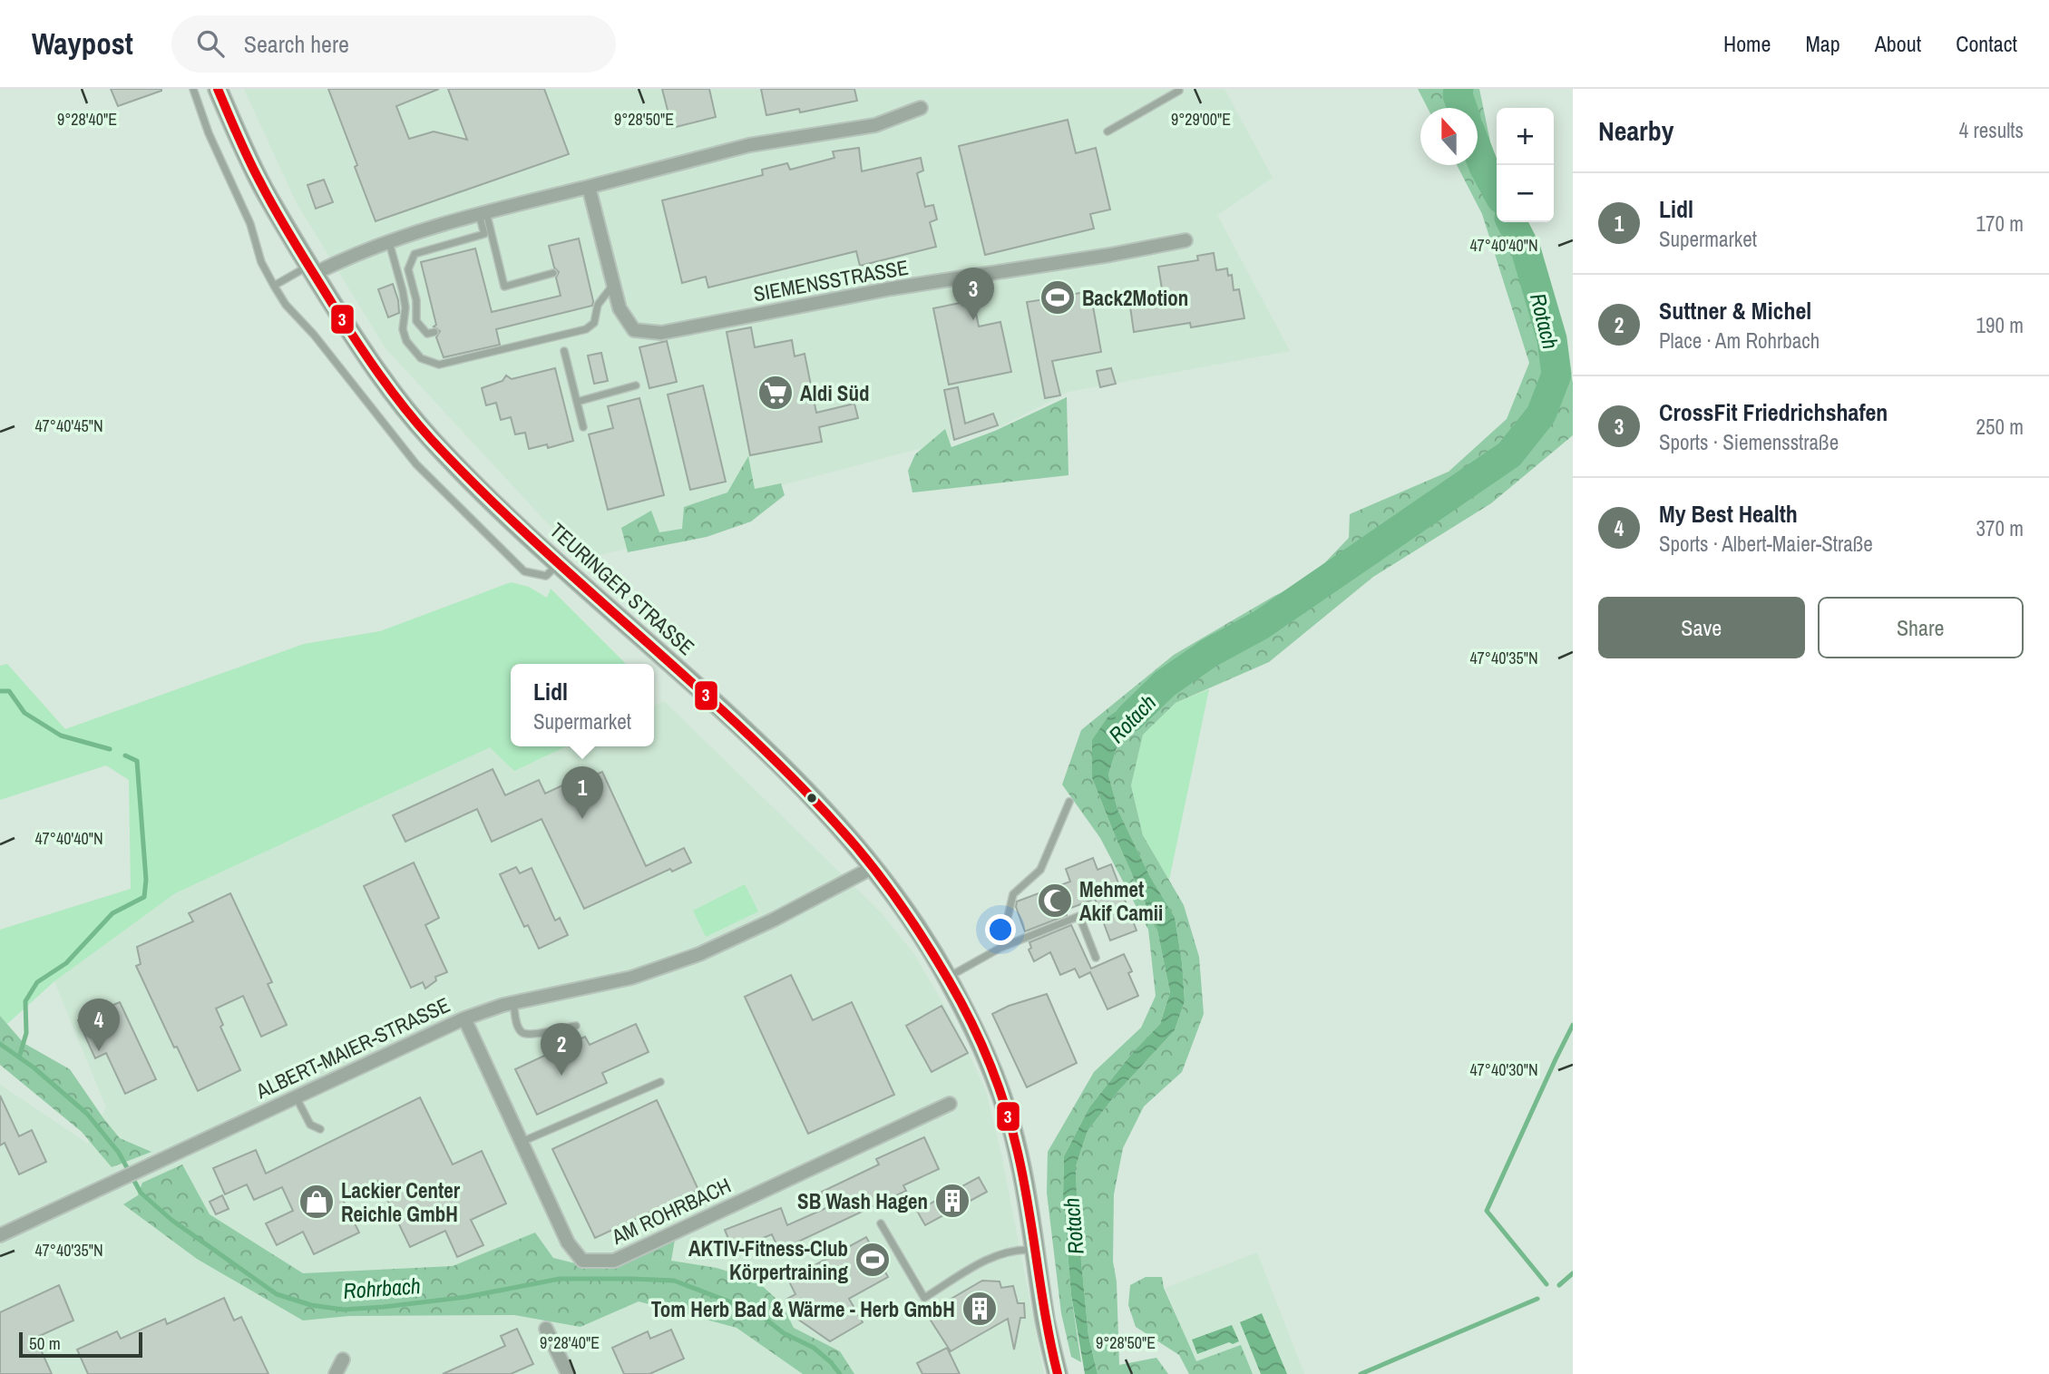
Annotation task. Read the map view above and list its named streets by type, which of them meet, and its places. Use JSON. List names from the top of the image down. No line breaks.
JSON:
{"streets":{"street":["SIEMENSSTRASSE","TEURINGER STRASSE","ALBERT-MAIER-STRASSE","AM ROHRBACH"]},"crossings":[["TEURINGER STRASSE","ALBERT-MAIER-STRASSE"],["ALBERT-MAIER-STRASSE","AM ROHRBACH"]],"water":["Rotach","Rohrbach"],"places":{"sports":["Back2Motion","AKTIV-Fitness-Club Körpertraining"],"supermarket":["Aldi Süd"],"mosque":["Mehmet Akif Camii"],"building":["SB Wash Hagen","Tom Herb Bad & Wärme - Herb GmbH"],"shop":["Lackier Center Reichle GmbH"]},"lines":["transit line 3"],"scale_bar":"50 m","north":"top","page":{"header":"Waypost","search":"Search here","nav":["Home","Map","About","Contact"],"heading":["Nearby","4 results"],"map_buttons":["+","−"],"list":[{"mark":"1","name":"Lidl","note":"Supermarket","value":"170 m"},{"mark":"2","name":"Suttner & Michel","note":"Place · Am Rohrbach","value":"190 m"},{"mark":"3","name":"CrossFit Friedrichshafen","note":"Sports · Siemensstraße","value":"250 m"},{"mark":"4","name":"My Best Health","note":"Sports · Albert-Maier-Straße","value":"370 m"}],"pins":["3","1","4","2"],"buttons":["Save","Share"],"popup":["Lidl","Supermarket"],"scale":"50 m"},"coordinates":["9°28'40\"E","9°28'50\"E","9°29'00\"E","47°40'40\"N","47°40'45\"N","47°40'35\"N","47°40'30\"N"]}
